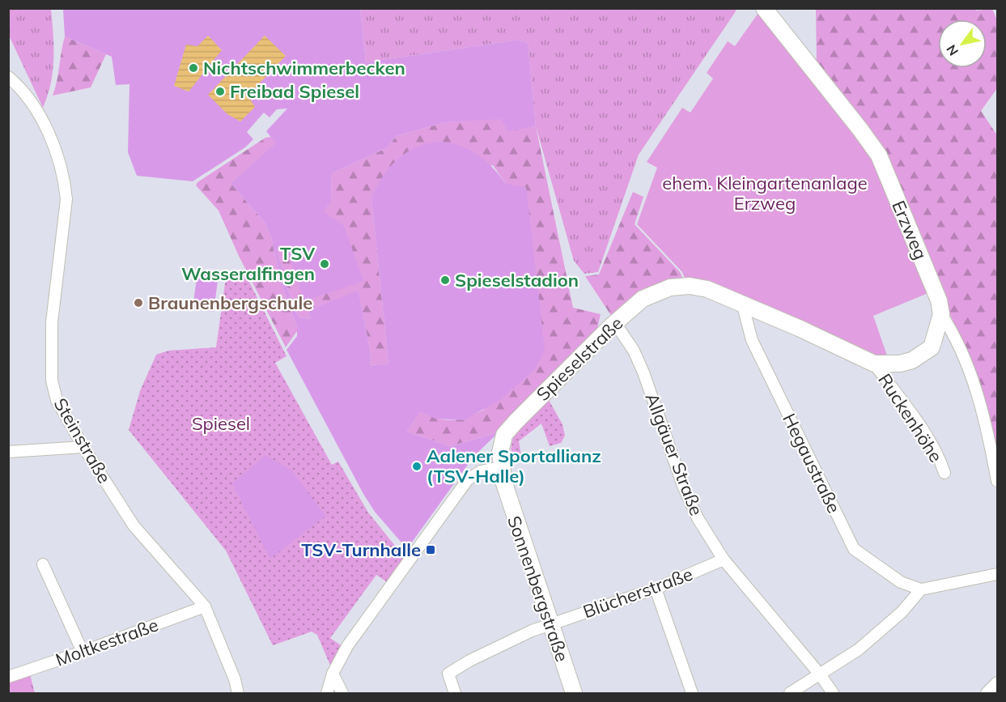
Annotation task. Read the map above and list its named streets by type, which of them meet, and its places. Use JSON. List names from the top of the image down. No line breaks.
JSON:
{"streets":{"street":["Erzweg","Spieselstraße","Ruckenhöhe","Steinstraße","Allgäuer Straße","Hegaustraße","Sonnenbergstraße","Blücherstraße","Moltkestraße"]},"crossings":[["Erzweg","Spieselstraße"],["Spieselstraße","Ruckenhöhe"],["Spieselstraße","Allgäuer Straße"],["Spieselstraße","Hegaustraße"],["Spieselstraße","Sonnenbergstraße"],["Steinstraße","Moltkestraße"],["Allgäuer Straße","Blücherstraße"],["Sonnenbergstraße","Blücherstraße"]],"parks":["ehem. Kleingartenanlage Erzweg","Spiesel"],"places":{"other":["Nichtschwimmerbecken","Freibad Spiesel","TSV Wasseralfingen","Spieselstadion","Braunenbergschule","Aalener Sportallianz (TSV-Halle)"],"transit":["TSV-Turnhalle"]},"north":"bottom left"}
